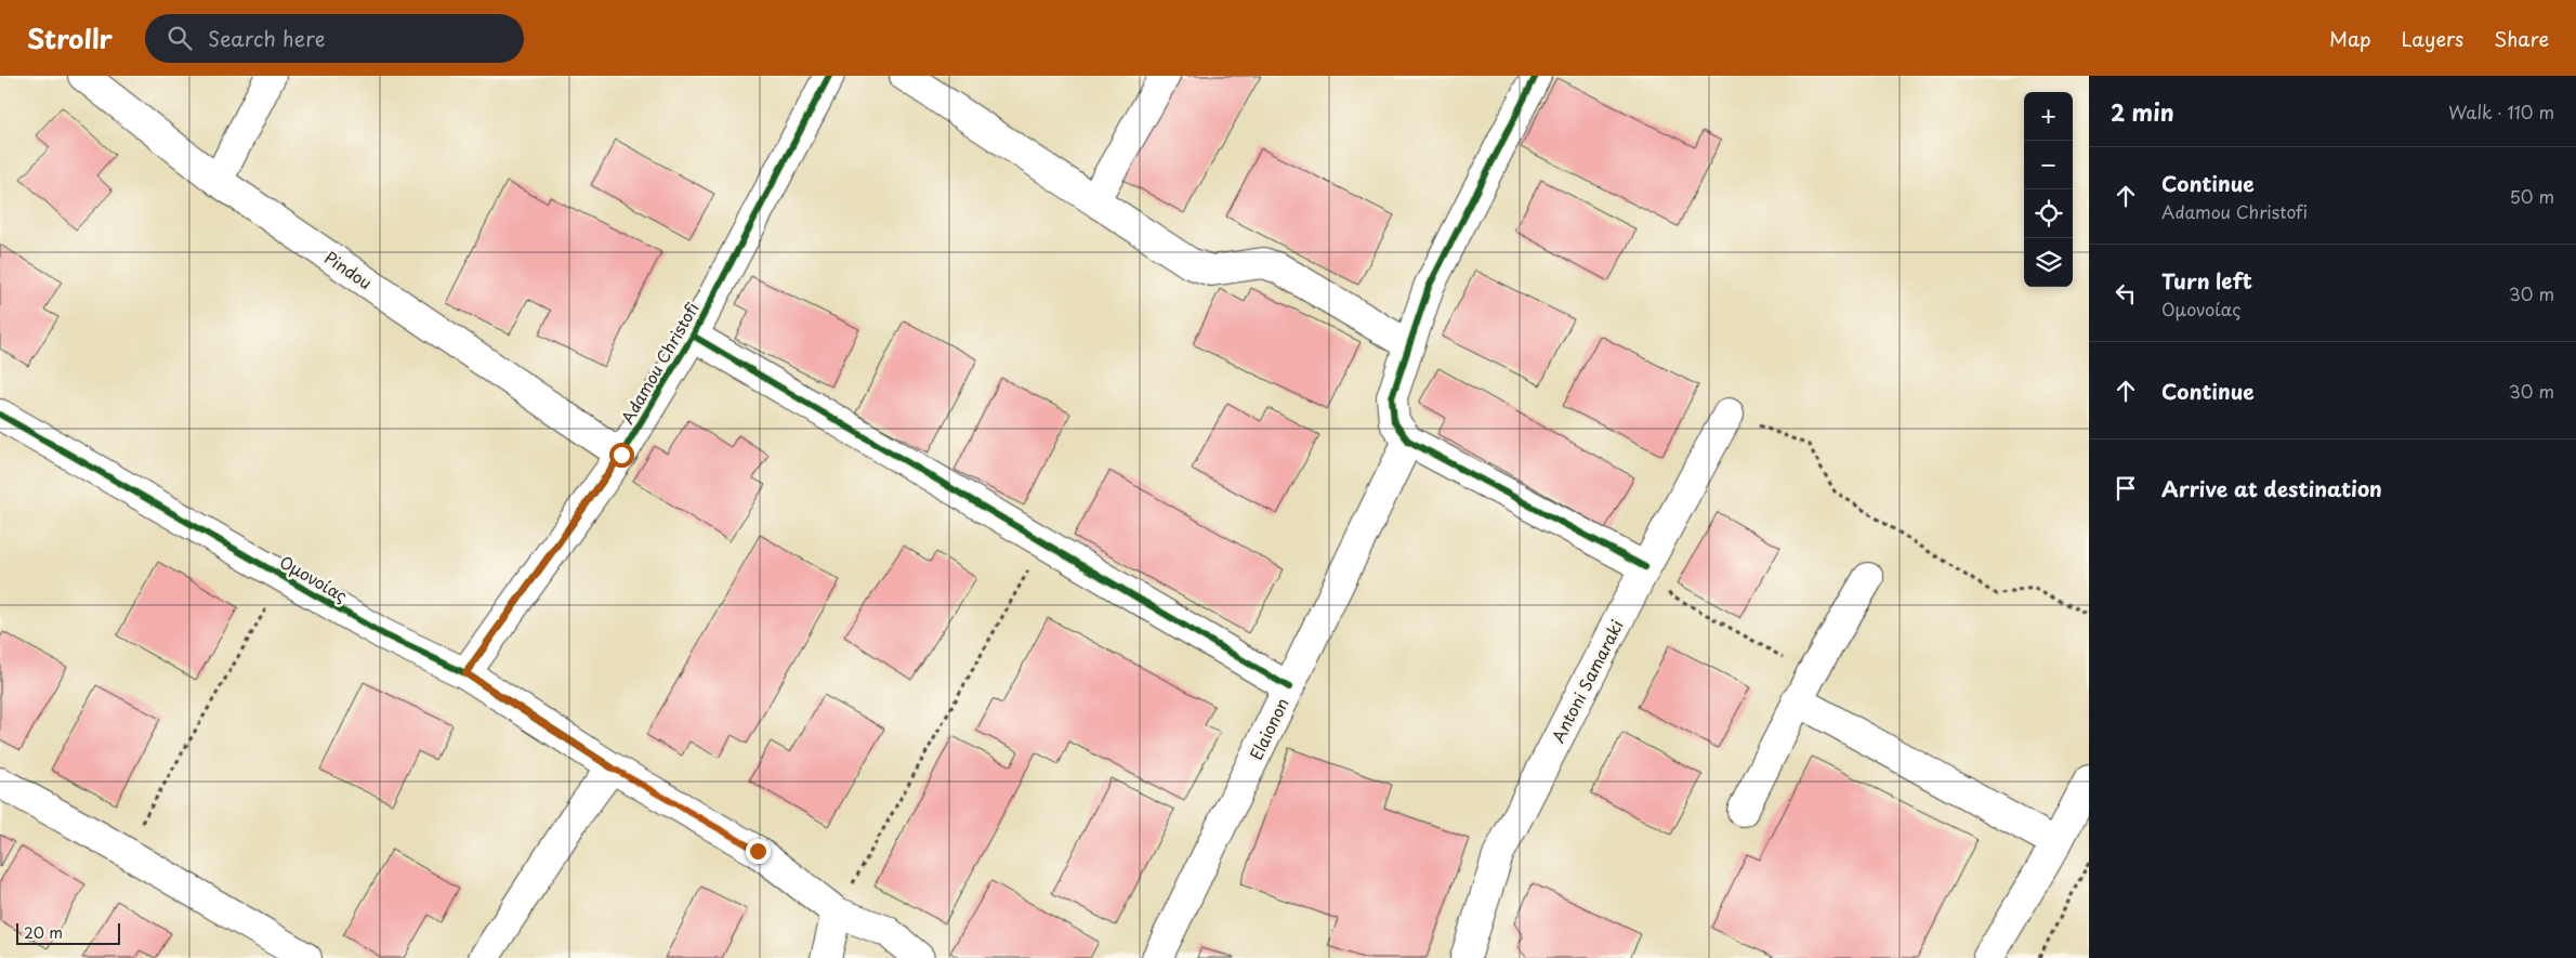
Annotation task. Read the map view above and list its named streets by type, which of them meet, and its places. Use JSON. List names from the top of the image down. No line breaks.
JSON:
{"streets":{"street":["Pindou","Adamou Christofi","Ομονοίας","Antoni Samaraki","Elaionon"]},"crossings":[["Pindou","Adamou Christofi"],["Adamou Christofi","Ομονοίας"]],"scale_bar":"20 m","page":{"header":"Strollr","search":"Search here","nav":["Map","Layers","Share"],"heading":["2 min","Walk · 110 m"],"map_buttons":["+","−"],"list":[["Continue","Adamou Christofi","50 m"],["Turn left","Ομονοίας","30 m"],["Continue","30 m"],"Arrive at destination"],"scale":"20 m"}}
